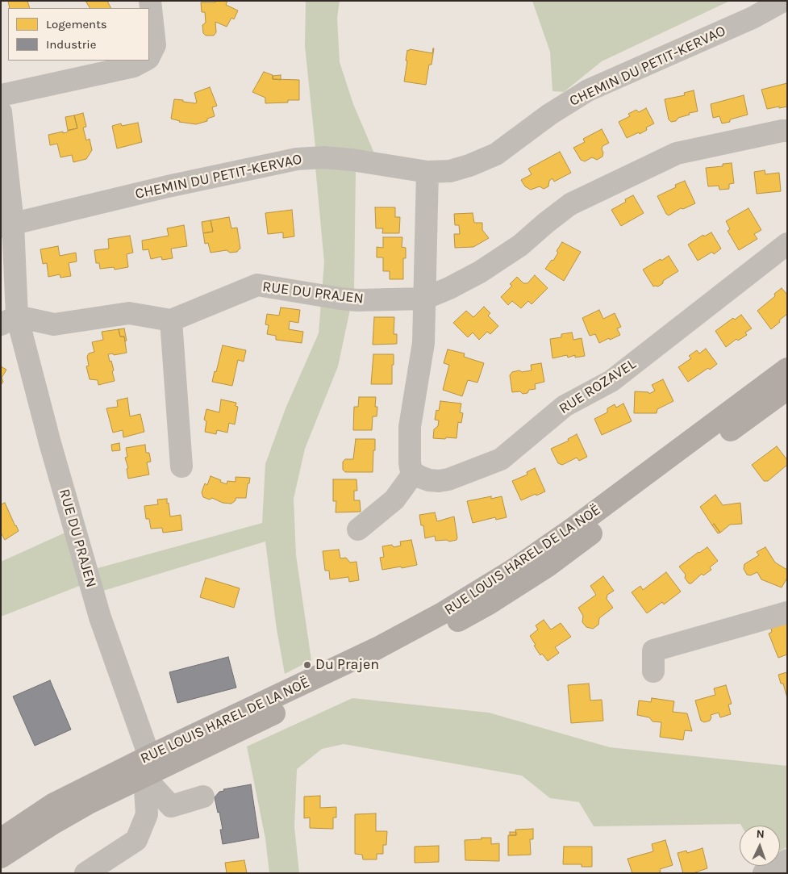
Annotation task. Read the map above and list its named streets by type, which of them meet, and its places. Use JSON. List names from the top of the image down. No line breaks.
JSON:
{"streets":{"main road":["RUE LOUIS HAREL DE LA NOË"],"street":["CHEMIN DU PETIT-KERVAO","RUE DU PRAJEN","RUE ROZAVEL"]},"crossings":[["CHEMIN DU PETIT-KERVAO","RUE DU PRAJEN"],["RUE DU PRAJEN","RUE LOUIS HAREL DE LA NOË"]],"places":["Du Prajen"],"legend":["Logements","Industrie"],"north":"top"}
